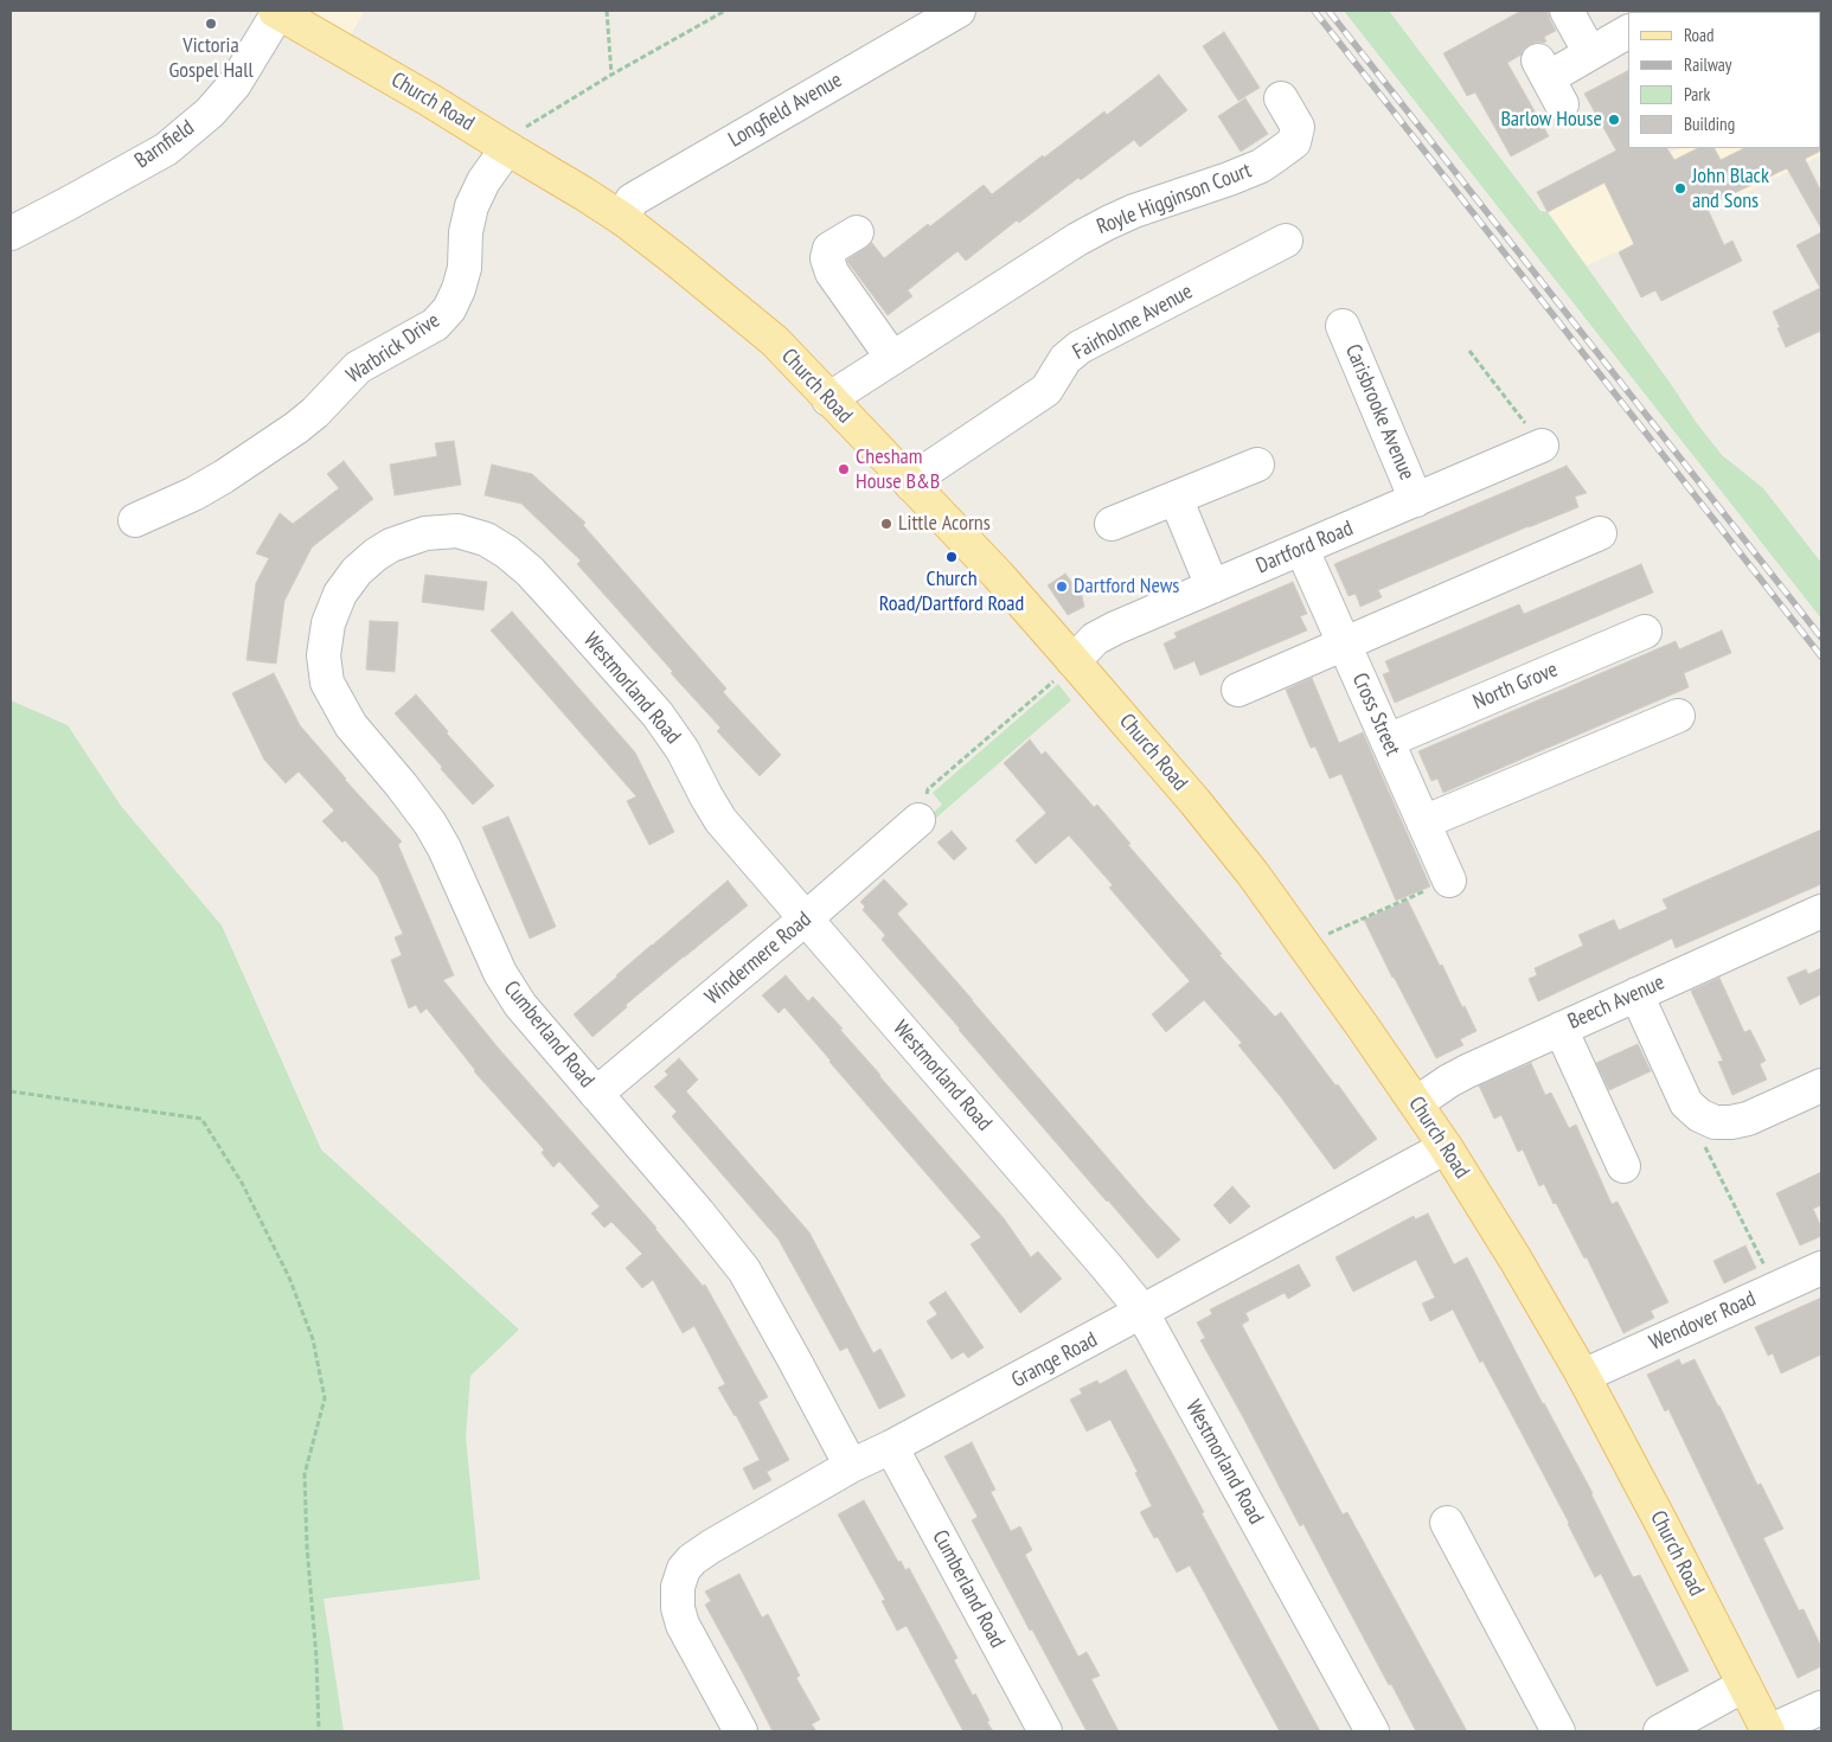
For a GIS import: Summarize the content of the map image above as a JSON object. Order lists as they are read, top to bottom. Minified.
{"streets":{"main road":["Church Road"],"street":["Longfield Avenue","Barnfield","Royle Higginson Court","Fairholme Avenue","Warbrick Drive","Carisbrooke Avenue","Dartford Road","North Grove","Westmorland Road","Cross Street","Windermere Road","Beech Avenue","Cumberland Road","Wendover Road","Grange Road"]},"crossings":[["Church Road","Longfield Avenue"],["Church Road","Barnfield"],["Church Road","Royle Higginson Court"],["Church Road","Fairholme Avenue"],["Church Road","Warbrick Drive"],["Church Road","Dartford Road"],["Church Road","Beech Avenue"],["Church Road","Wendover Road"],["Church Road","Grange Road"],["Carisbrooke Avenue","Dartford Road"],["Dartford Road","Cross Street"],["North Grove","Cross Street"],["Westmorland Road","Windermere Road"],["Westmorland Road","Cumberland Road"],["Westmorland Road","Grange Road"],["Windermere Road","Cumberland Road"],["Cumberland Road","Grange Road"]],"places":["Victoria Gospel Hall","Barlow House","John Black and Sons","Chesham House B&B","Little Acorns","Church Road/Dartford Road","Dartford News"],"legend":["Road","Railway","Park","Building"]}
